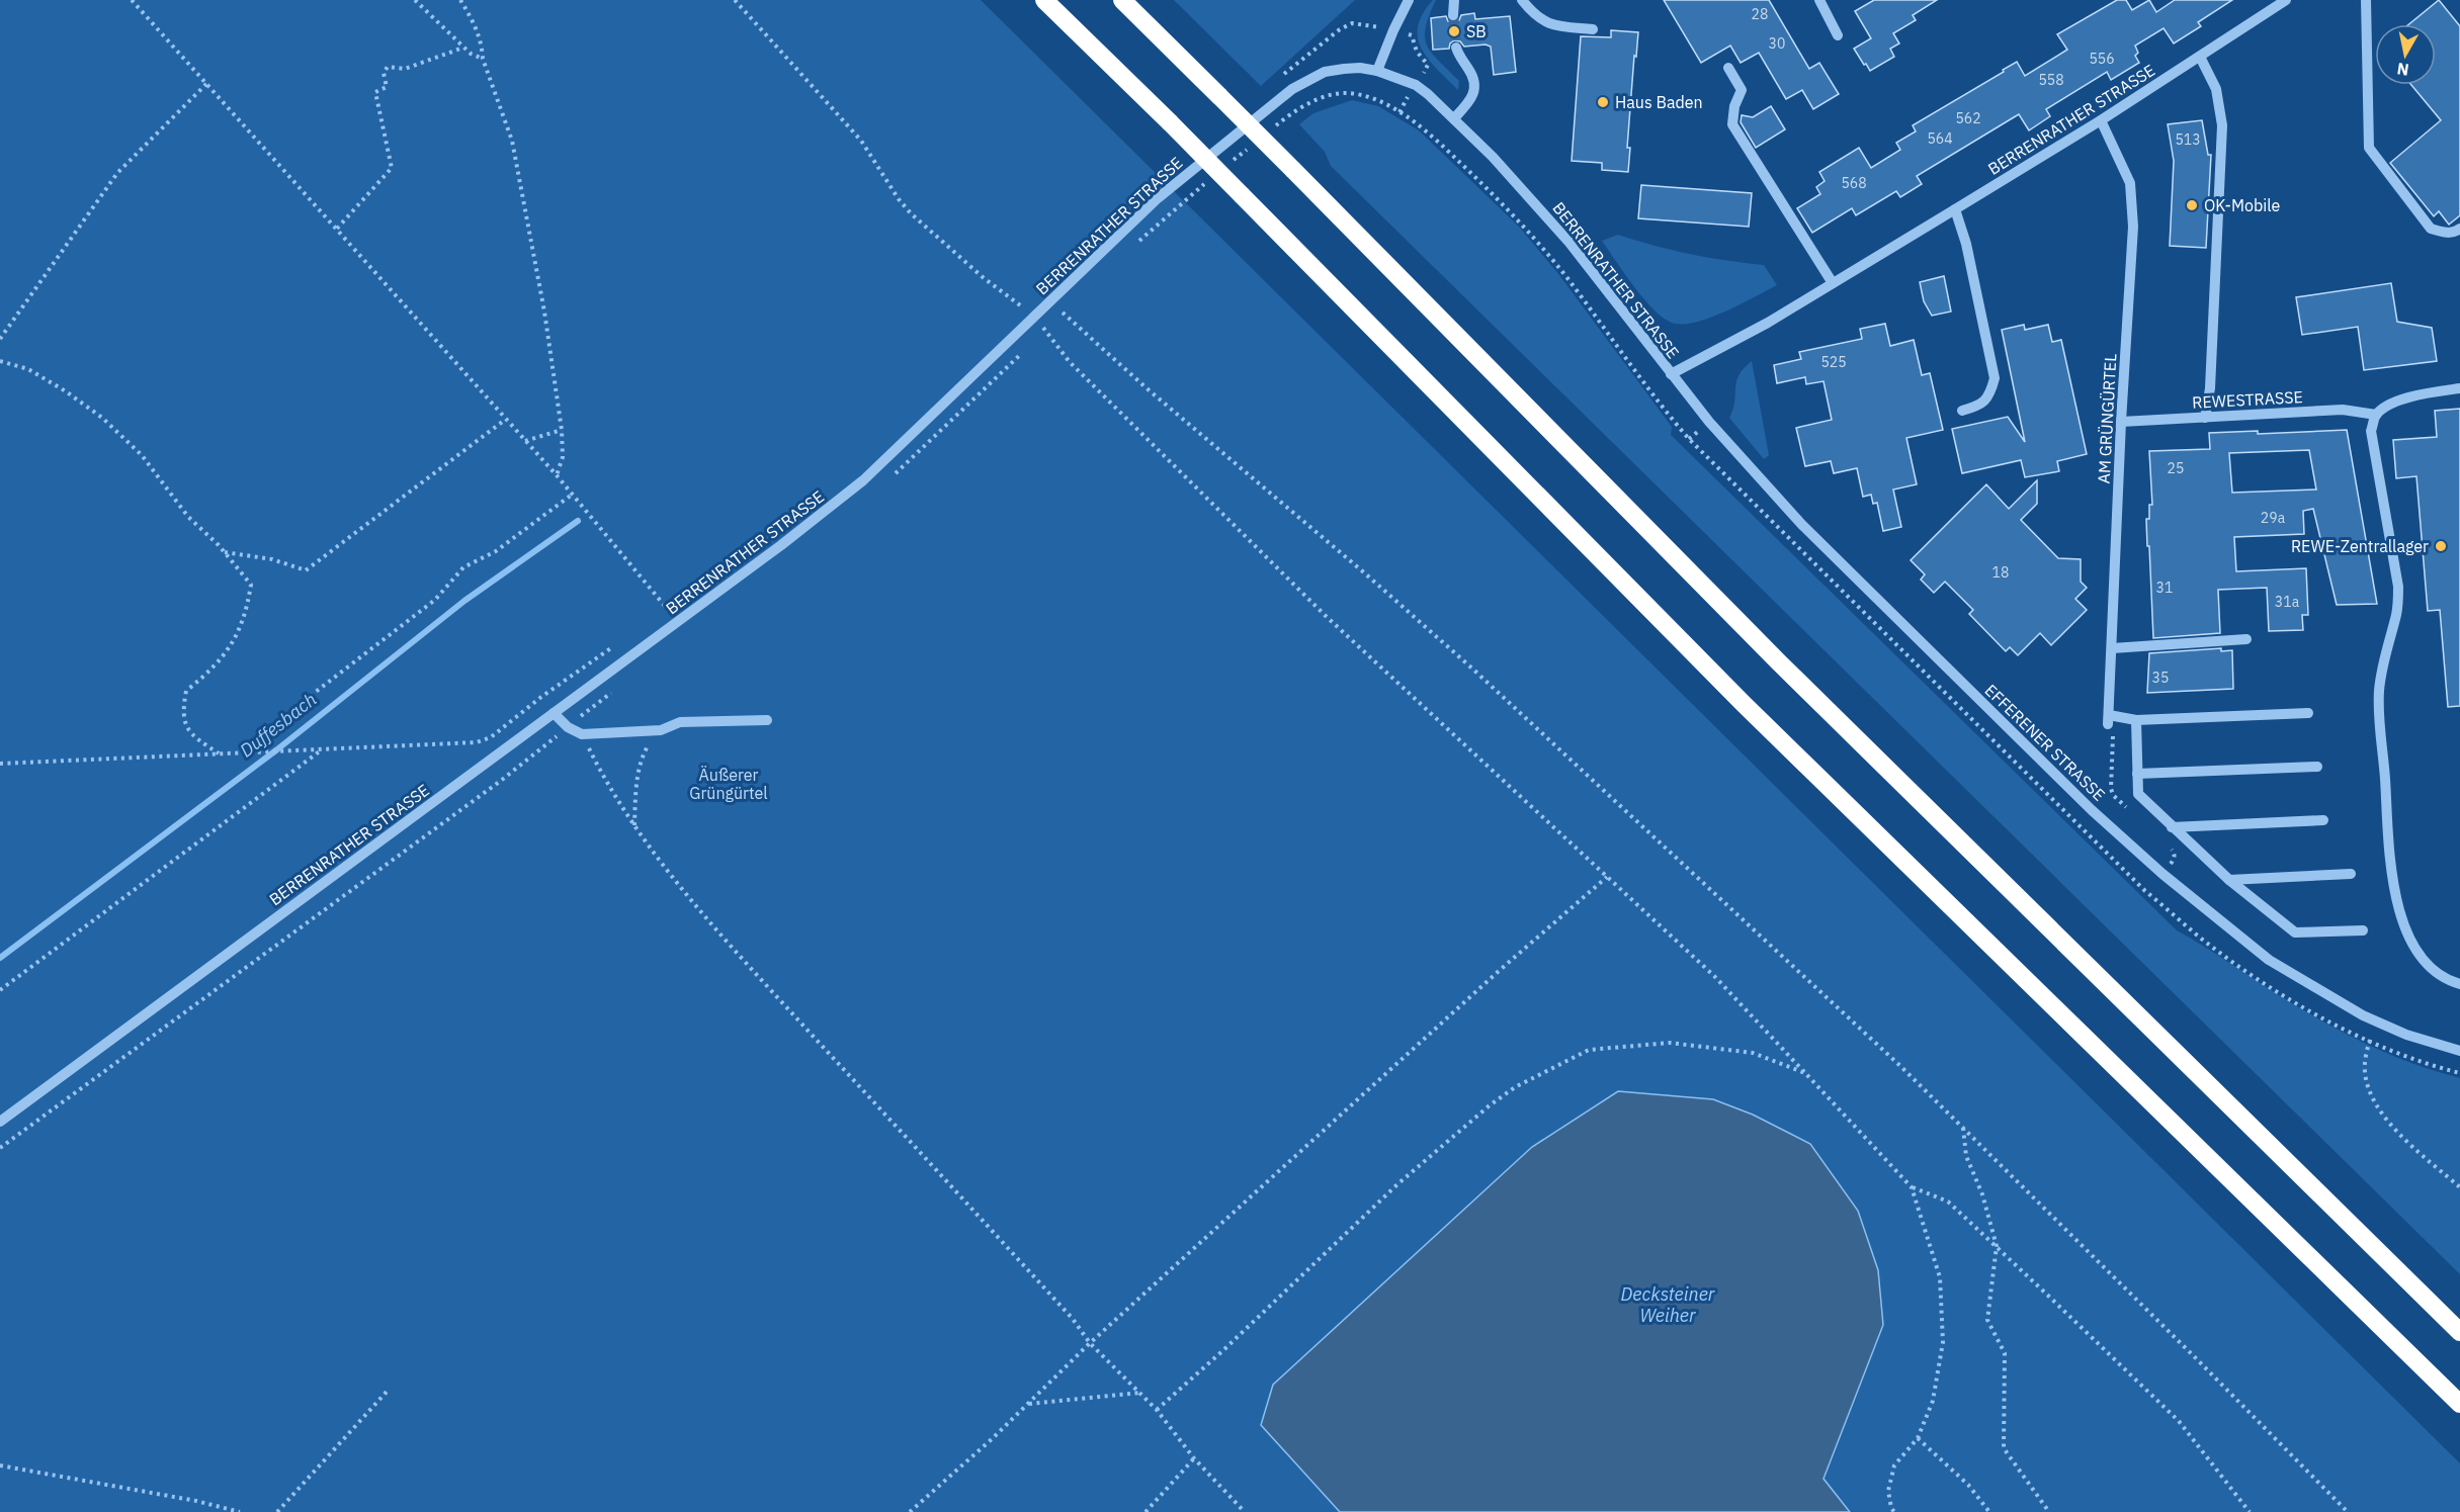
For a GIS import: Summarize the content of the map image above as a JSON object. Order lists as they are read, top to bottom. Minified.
{"streets":{"street":["BERRENRATHER STRASSE","REWESTRASSE","AM GRÜNGÜRTEL","EFFERENER STRASSE"]},"crossings":[["BERRENRATHER STRASSE","AM GRÜNGÜRTEL"],["BERRENRATHER STRASSE","EFFERENER STRASSE"],["REWESTRASSE","AM GRÜNGÜRTEL"]],"water":["Duffesbach","Decksteiner Weiher"],"parks":["Äußerer Grüngürtel"],"places":["SB","Haus Baden","OK-Mobile","REWE-Zentrallager"],"house_numbers":["28","30","556","558","562","564","513","568","525","25","29a","18","31","31a","35"],"north":"bottom"}
